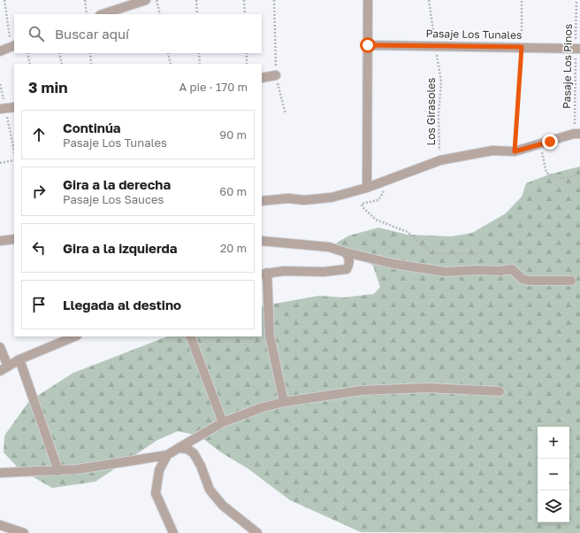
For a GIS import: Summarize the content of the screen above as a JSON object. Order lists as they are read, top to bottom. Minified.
{"streets":{"street":["Pasaje Los Tunales"],"path":["Pasaje Los Pinos","Los Girasoles"]},"crossings":[["Pasaje Los Tunales","Pasaje Los Pinos"],["Pasaje Los Tunales","Los Girasoles"]],"page":{"search":"Buscar aquí","heading":["3 min","A pie · 170 m"],"list":[["Continúa","Pasaje Los Tunales","90 m"],["Gira a la derecha","Pasaje Los Sauces","60 m"],["Gira a la izquierda","20 m"],"Llegada al destino"],"map_buttons":["+","−"]}}
